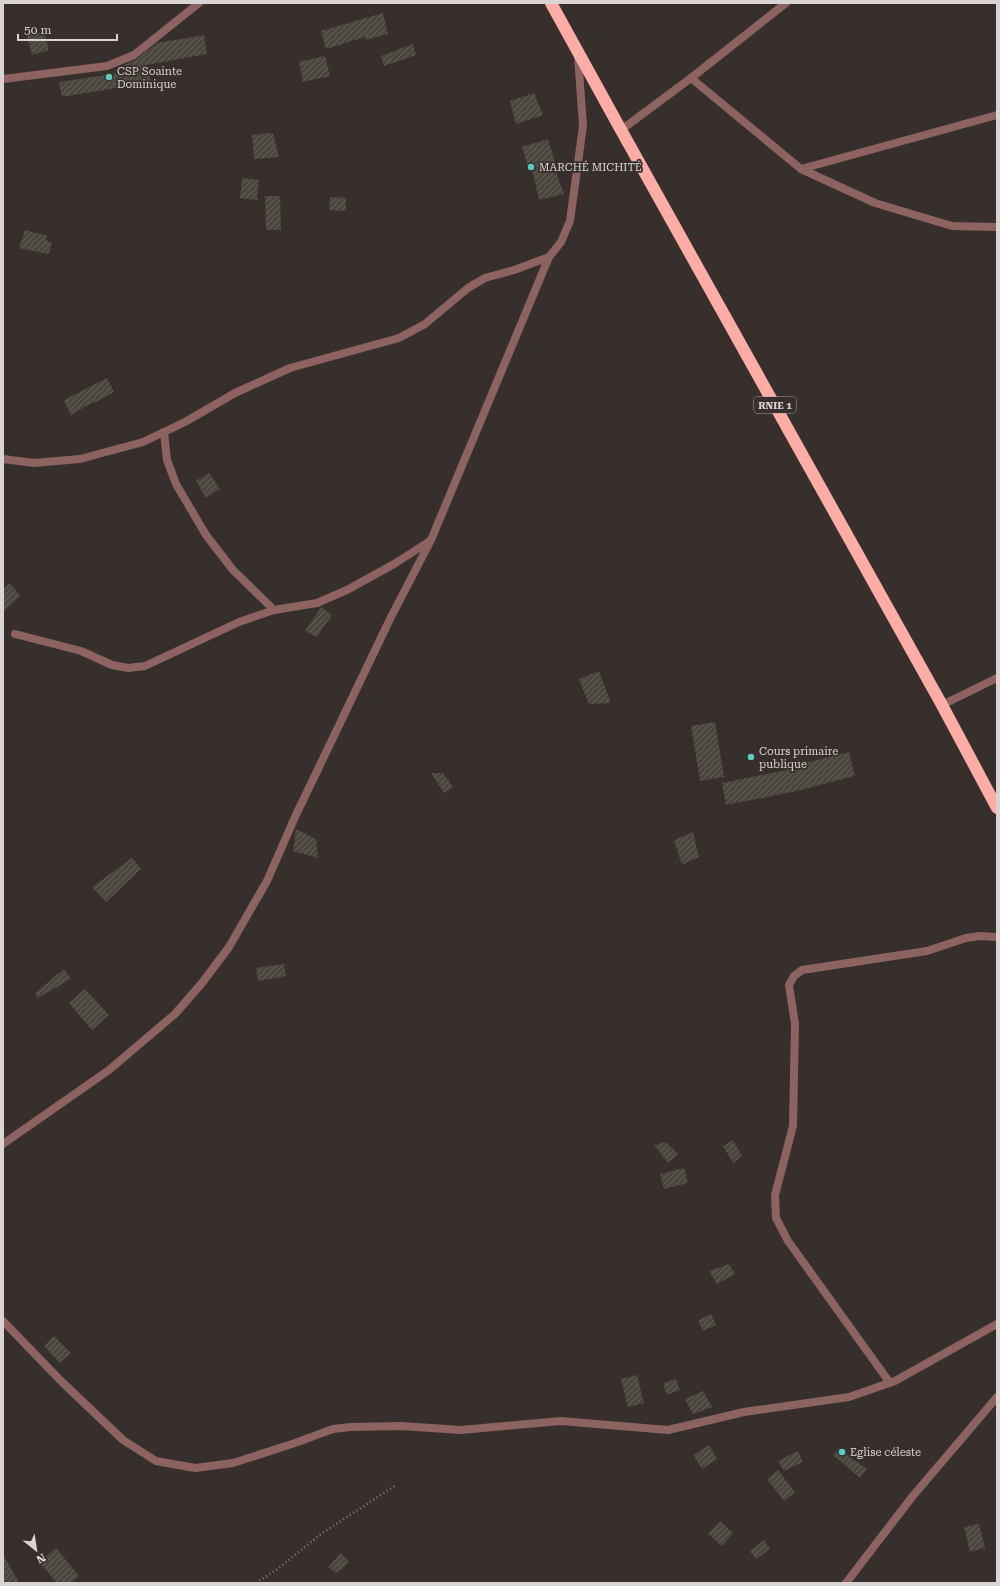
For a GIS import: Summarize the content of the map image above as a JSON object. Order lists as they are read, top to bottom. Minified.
{"streets":{"highway":["RNIE 1"]},"places":["CSP Soainte Dominique","MARCHÉ MICHITÉ","Cours primaire publique","Eglise céleste"],"scale_bar":"50 m","north":"bottom right"}
